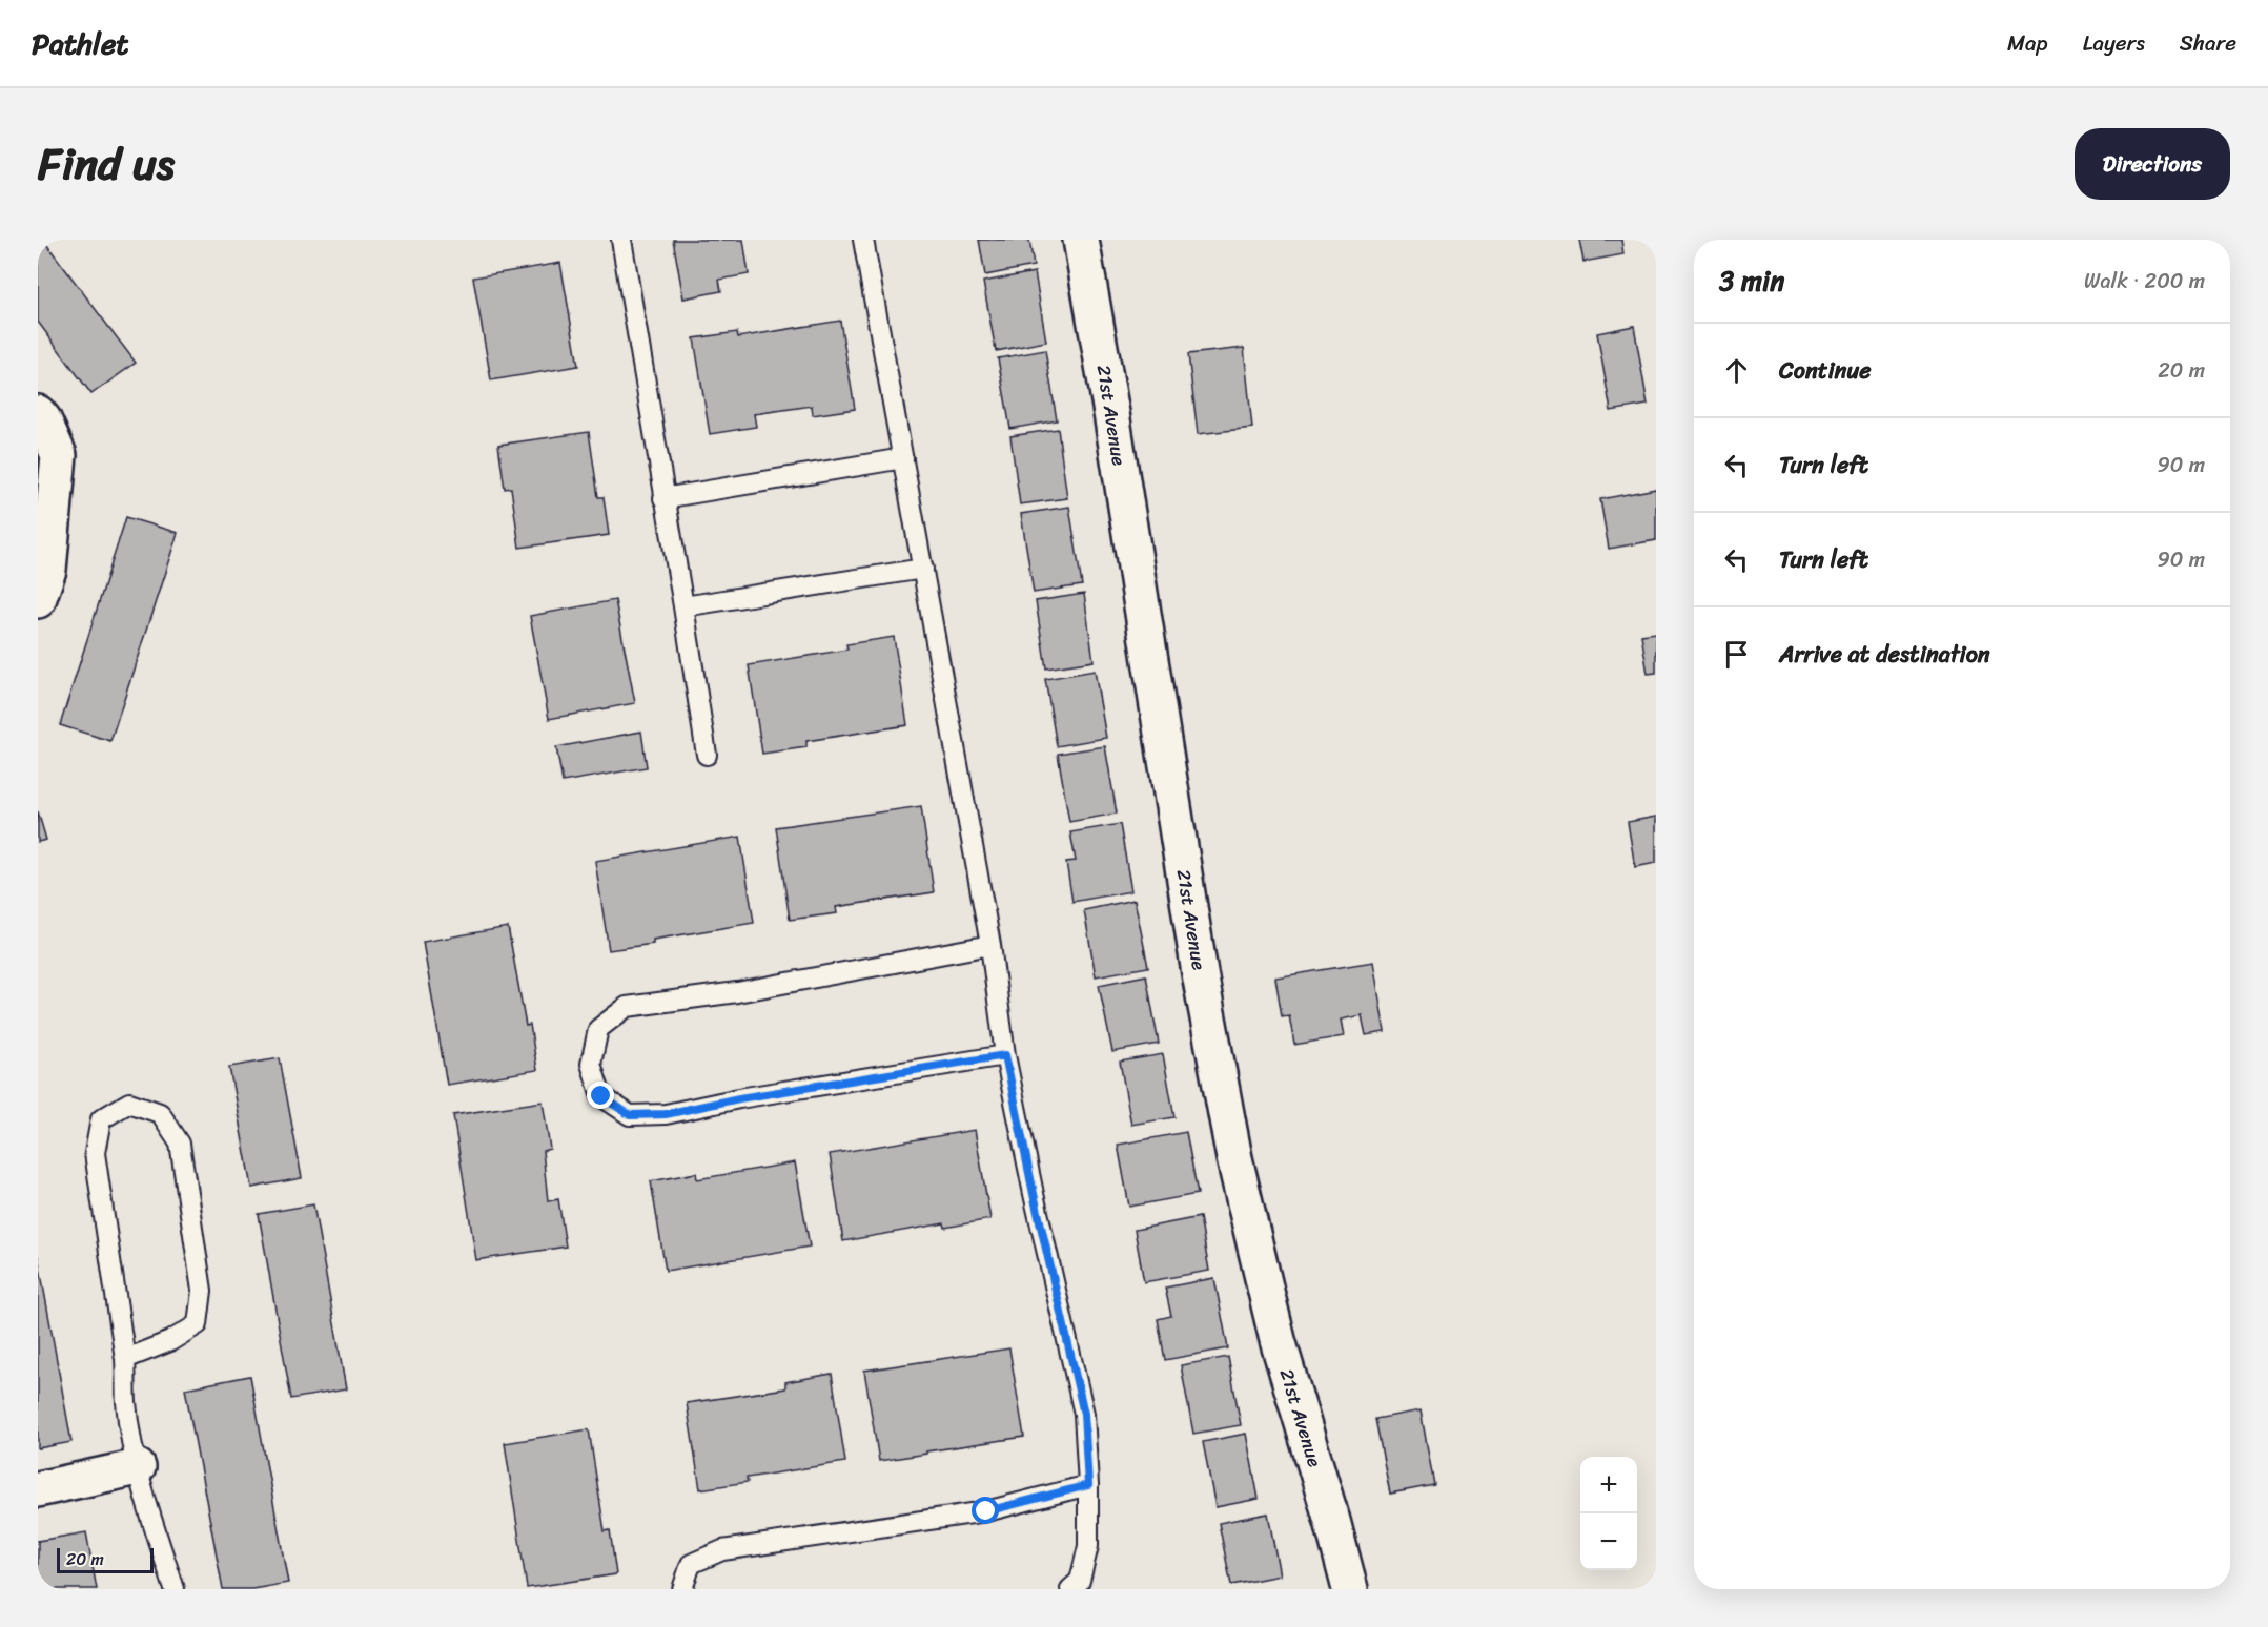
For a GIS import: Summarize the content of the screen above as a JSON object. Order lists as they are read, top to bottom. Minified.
{"streets":{"street":["21st Avenue"]},"scale_bar":"20 m","page":{"header":"Pathlet","nav":["Map","Layers","Share"],"title":"Find us","buttons":"Directions","heading":["3 min","Walk · 200 m"],"list":[["Continue","20 m"],["Turn left","90 m"],["Turn left","90 m"],"Arrive at destination"],"map_buttons":["+","−"],"scale":"20 m"}}
